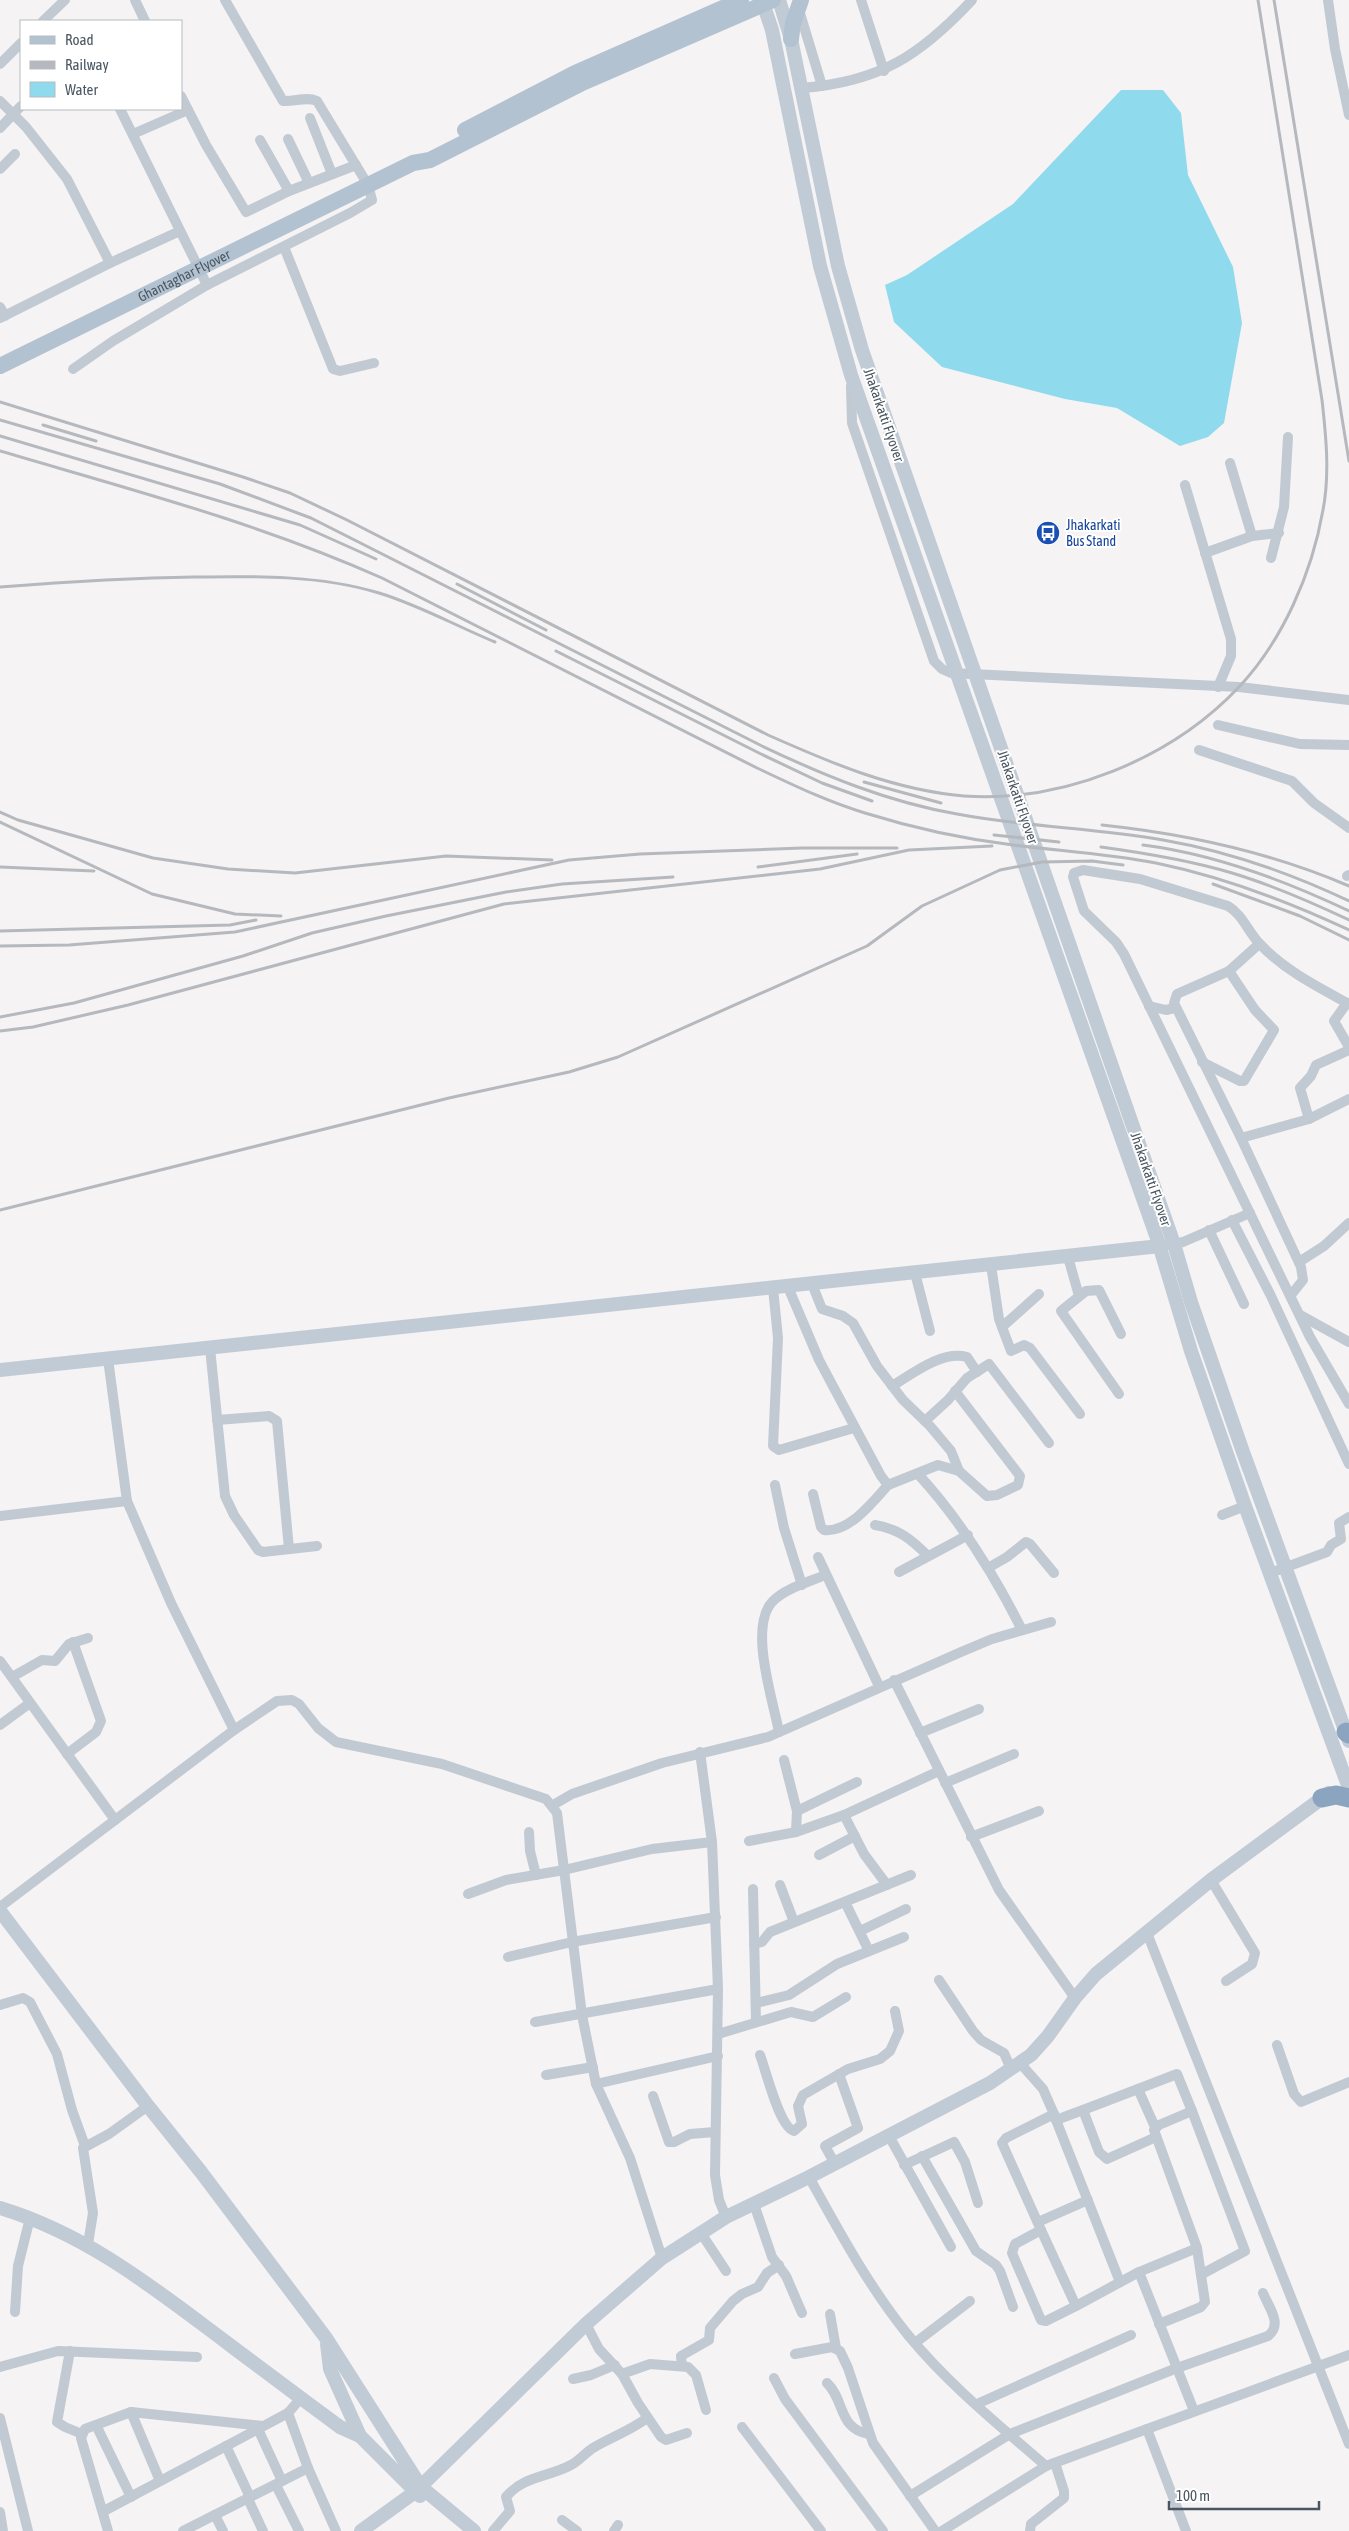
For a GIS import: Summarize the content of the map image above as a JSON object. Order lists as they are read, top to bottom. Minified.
{"streets":{"main road":["Ghantaghar Flyover","Jhakarkatti Flyover"]},"places":{"bus stop":["Jhakarkati Bus Stand"]},"legend":["Road","Railway","Water"],"scale_bar":"100 m"}
